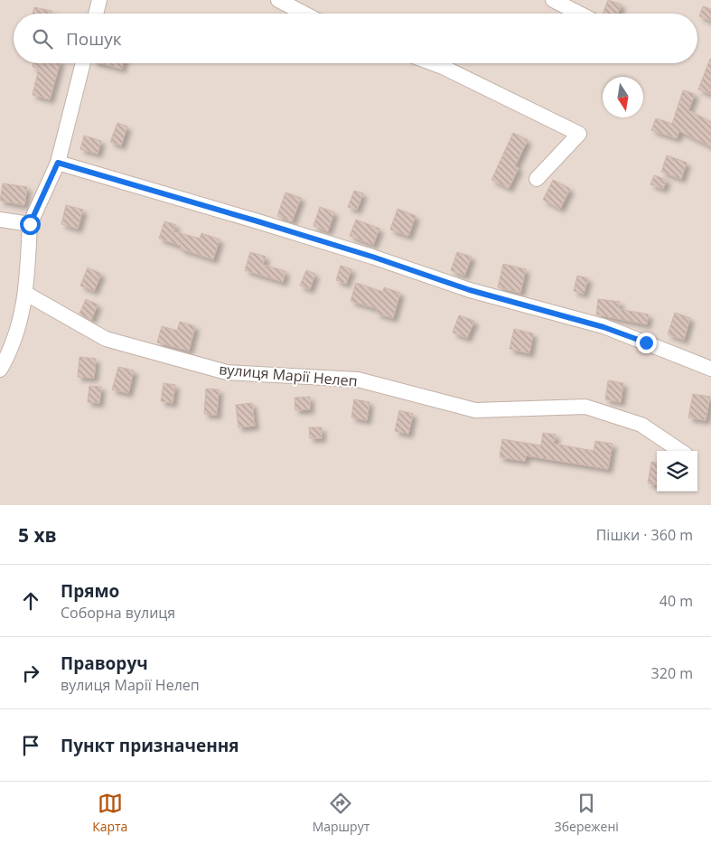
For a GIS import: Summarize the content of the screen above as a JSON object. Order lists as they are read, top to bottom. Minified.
{"streets":{"street":["вулиця Марії Нелеп"]},"north":"bottom","page":{"search":"Пошук","heading":["5 хв","Пішки · 360 m"],"list":[["Прямо","Соборна вулиця","40 m"],["Праворуч","вулиця Марії Нелеп","320 m"],"Пункт призначення"],"nav":["Карта","Маршрут","Збережені"]}}
